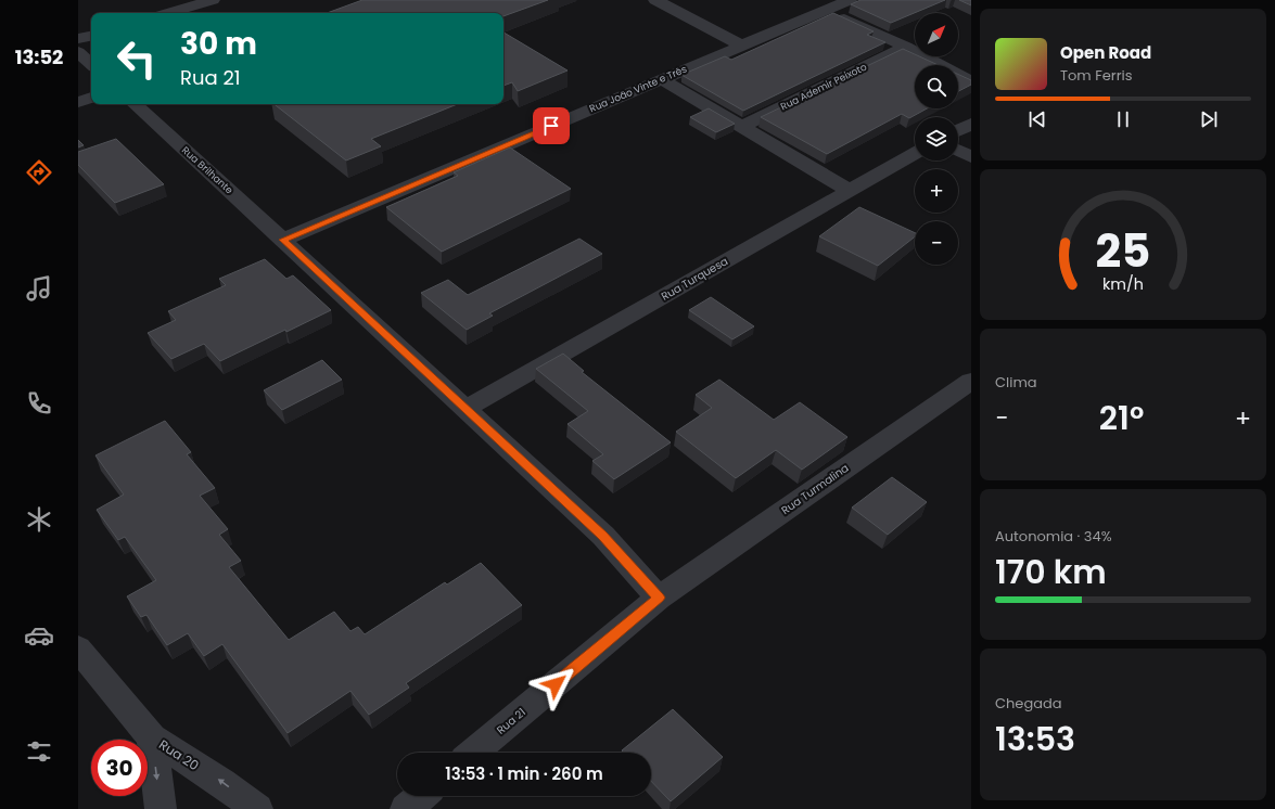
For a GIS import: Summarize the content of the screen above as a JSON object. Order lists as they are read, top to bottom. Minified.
{"streets":{"street":["Rua Ademir Peixoto","Rua João Vinte e Três","Rua Brilhante","Rua Turquesa","Rua Turmalina","Rua 21","Rua 20"]},"crossings":[["Rua João Vinte e Três","Rua Brilhante"],["Rua Turmalina","Rua 21"]],"one_way":["Rua 20"],"north":"top right","page":{"tabs":"13:52","map_buttons":["+","−"],"turn":["30 m","Rua 21"],"song":["Open Road","Tom Ferris"],"tile":["Clima",["Autonomia · 34%","170 km"],["Chegada","13:53"]],"heat":["−","21°","+"],"limit":"30","trip":"13:53 · 1 min · 260 m","gauge":["25","km/h"]}}
